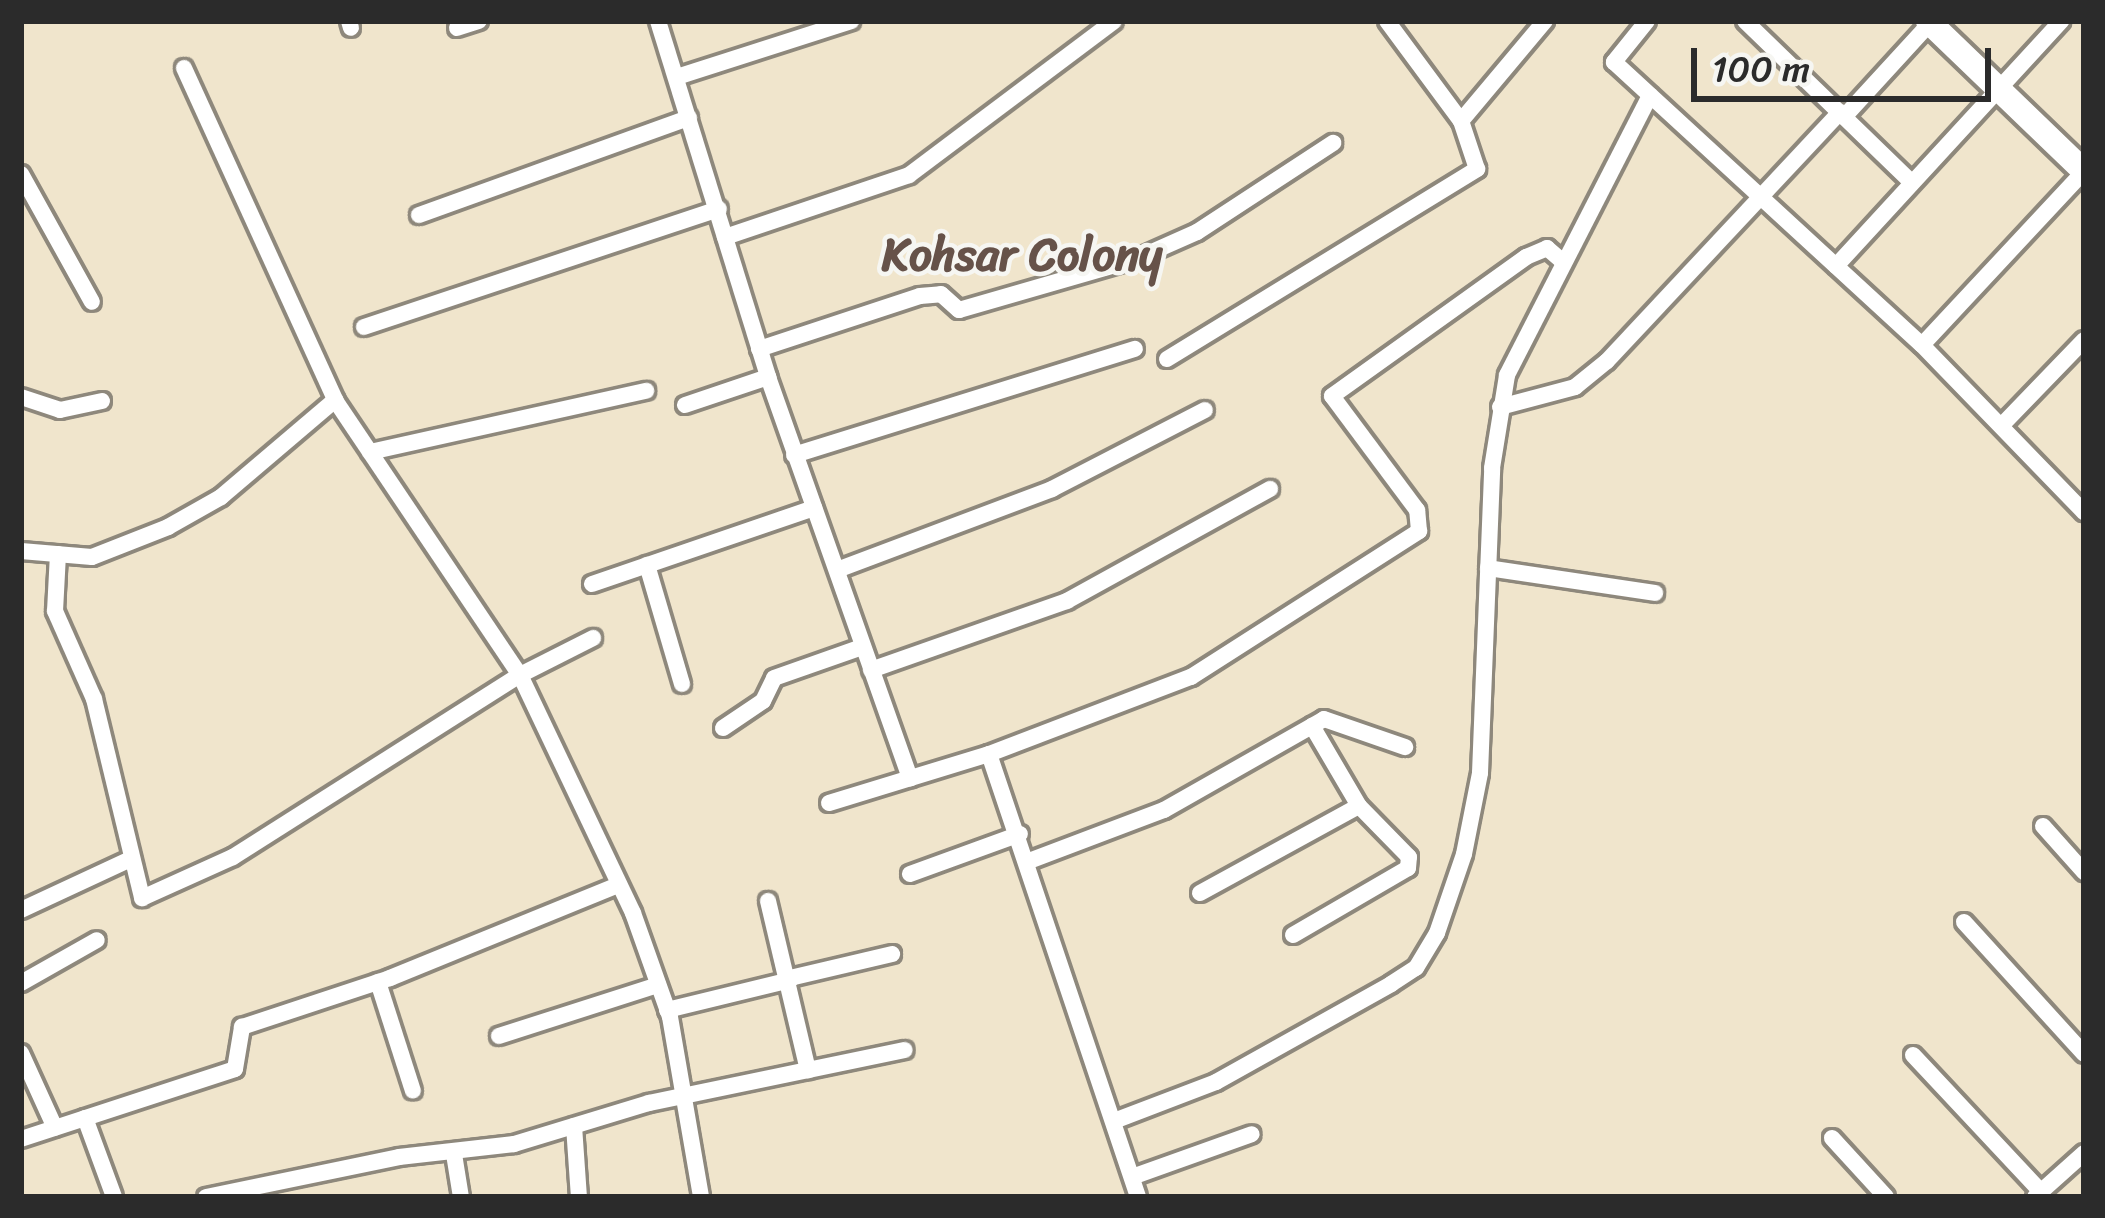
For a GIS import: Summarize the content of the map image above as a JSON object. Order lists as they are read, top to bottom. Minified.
{"districts":["Kohsar Colony"],"scale_bar":"100 m"}
